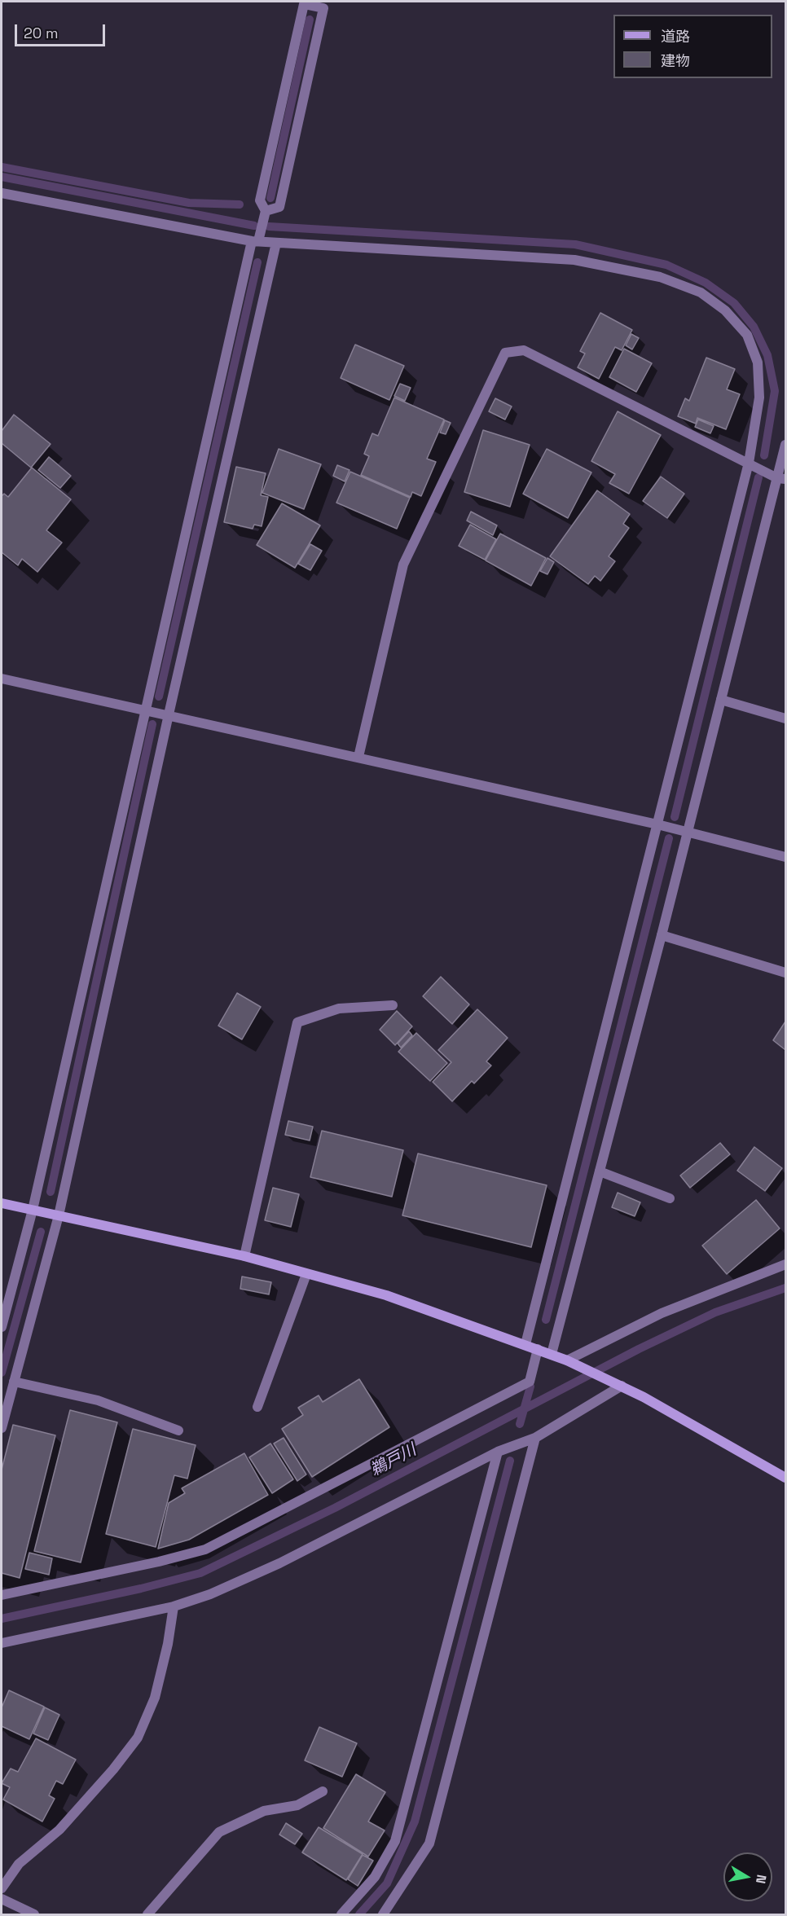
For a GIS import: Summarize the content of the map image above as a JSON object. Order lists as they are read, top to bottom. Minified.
{"water":["鵜戸川"],"legend":["道路","建物"],"scale_bar":"20 m","north":"right"}
